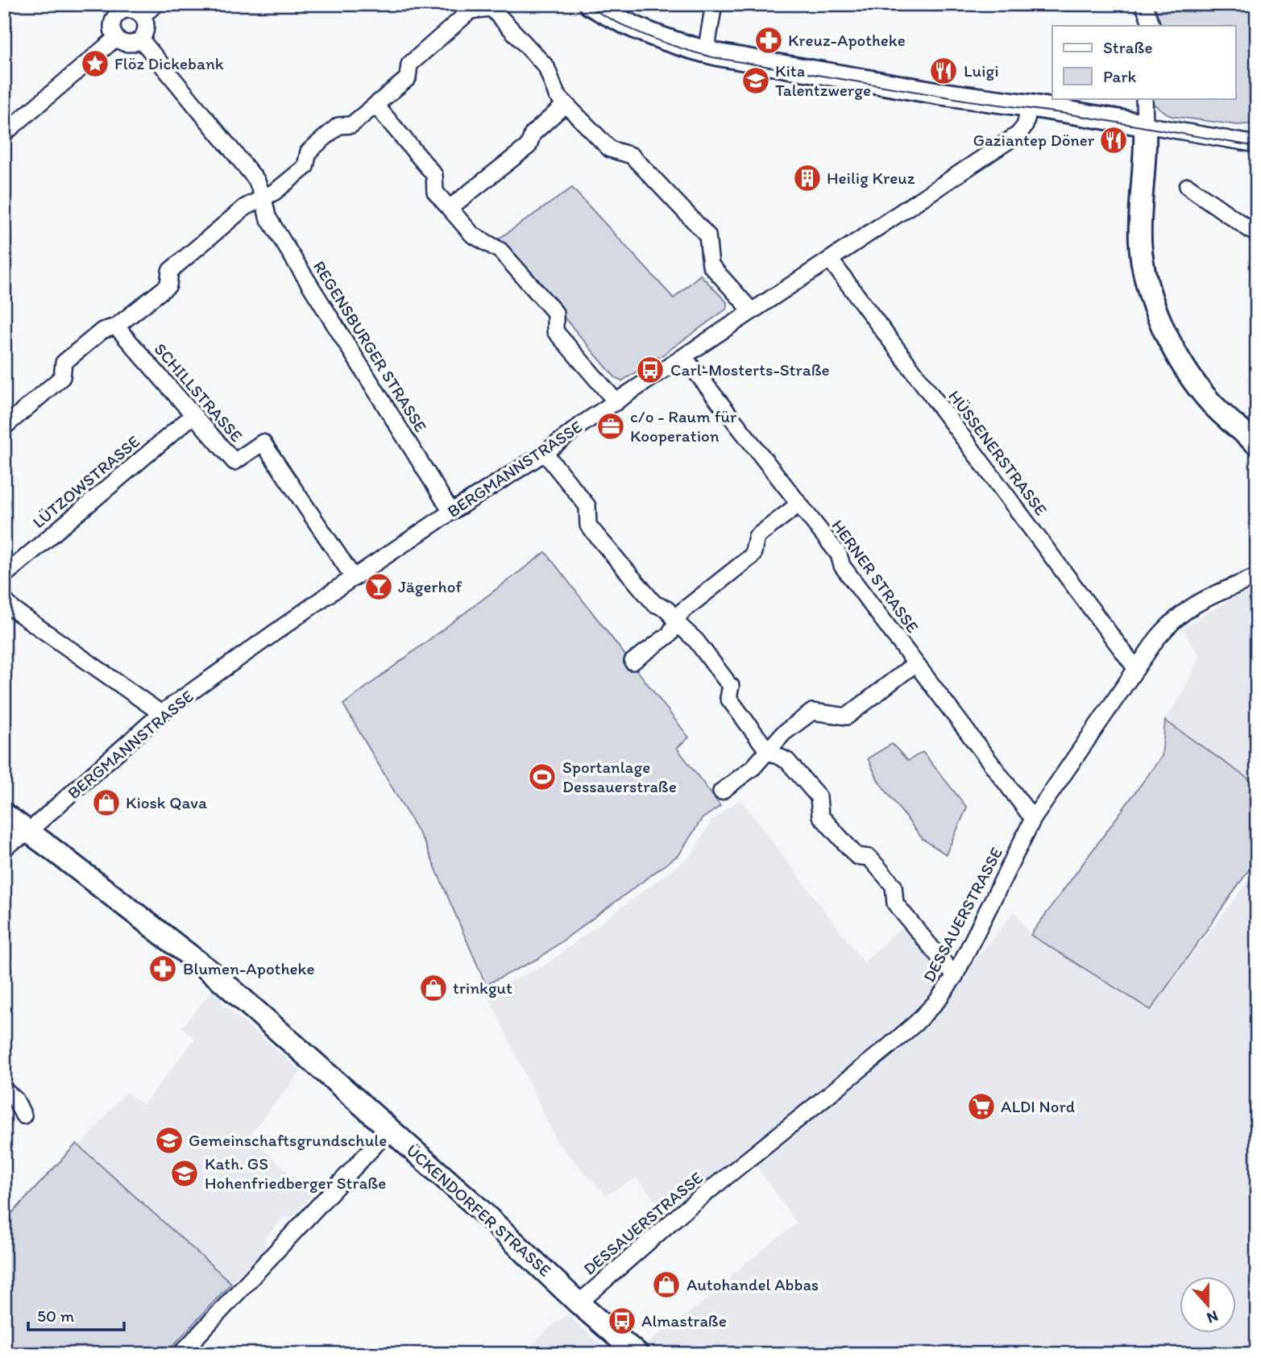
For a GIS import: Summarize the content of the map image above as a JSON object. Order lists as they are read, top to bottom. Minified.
{"streets":{"main road":["ÜCKENDORFER STRASSE"],"street":["REGENSBURGER STRASSE","SCHILLSTRASSE","HÜSSENERSTRASSE","BERGMANNSTRASSE","LÜTZOWSTRASSE","HERNER STRASSE","DESSAUERSTRASSE"]},"crossings":[["REGENSBURGER STRASSE","BERGMANNSTRASSE"],["SCHILLSTRASSE","BERGMANNSTRASSE"],["SCHILLSTRASSE","LÜTZOWSTRASSE"],["HÜSSENERSTRASSE","BERGMANNSTRASSE"],["HÜSSENERSTRASSE","DESSAUERSTRASSE"],["BERGMANNSTRASSE","HERNER STRASSE"],["BERGMANNSTRASSE","ÜCKENDORFER STRASSE"],["HERNER STRASSE","DESSAUERSTRASSE"],["DESSAUERSTRASSE","ÜCKENDORFER STRASSE"]],"places":{"pharmacy":["Kreuz-Apotheke","Blumen-Apotheke"],"place":["Flöz Dickebank"],"restaurant":["Luigi","Gaziantep Döner"],"school or university":["Kita Talentzwerge","Gemeinschaftsgrundschule","Kath. GS Hohenfriedberger Straße"],"building":["Heilig Kreuz"],"bus stop":["Carl-Mosterts-Straße","Almastraße"],"office":["c/o - Raum für Kooperation"],"bar":["Jägerhof"],"sports":["Sportanlage Dessauerstraße"],"shop":["Kiosk Qava","trinkgut","Autohandel Abbas"],"supermarket":["ALDI Nord"]},"legend":["Straße","Park"],"scale_bar":"50 m","north":"bottom"}
